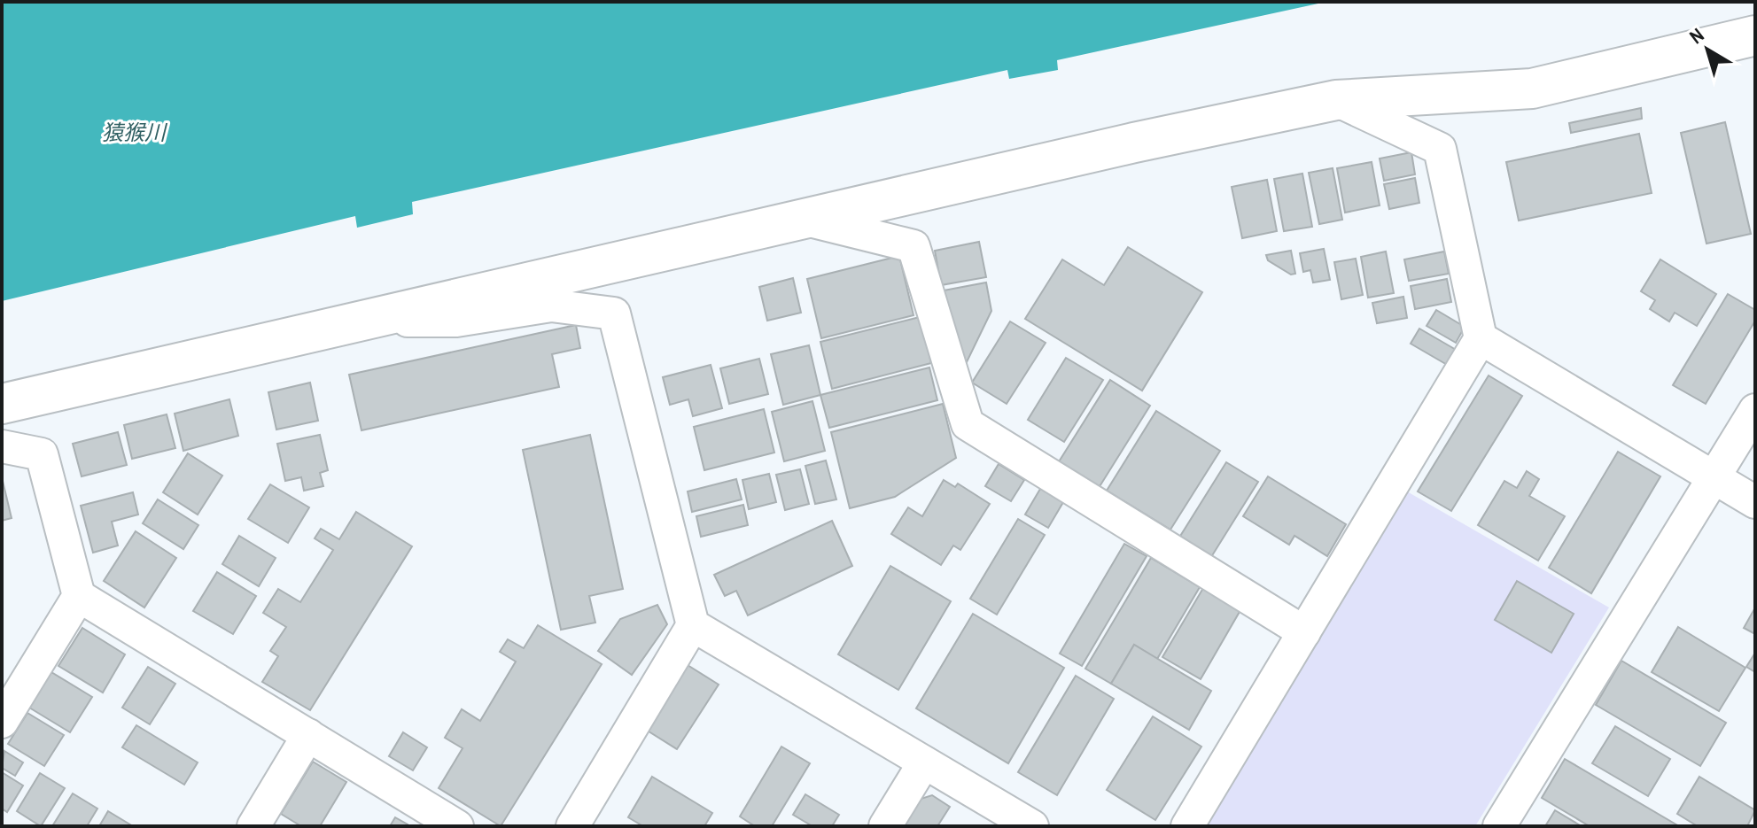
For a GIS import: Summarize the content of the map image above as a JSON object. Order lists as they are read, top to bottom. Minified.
{"water":["猿猴川"],"north":"top left"}
